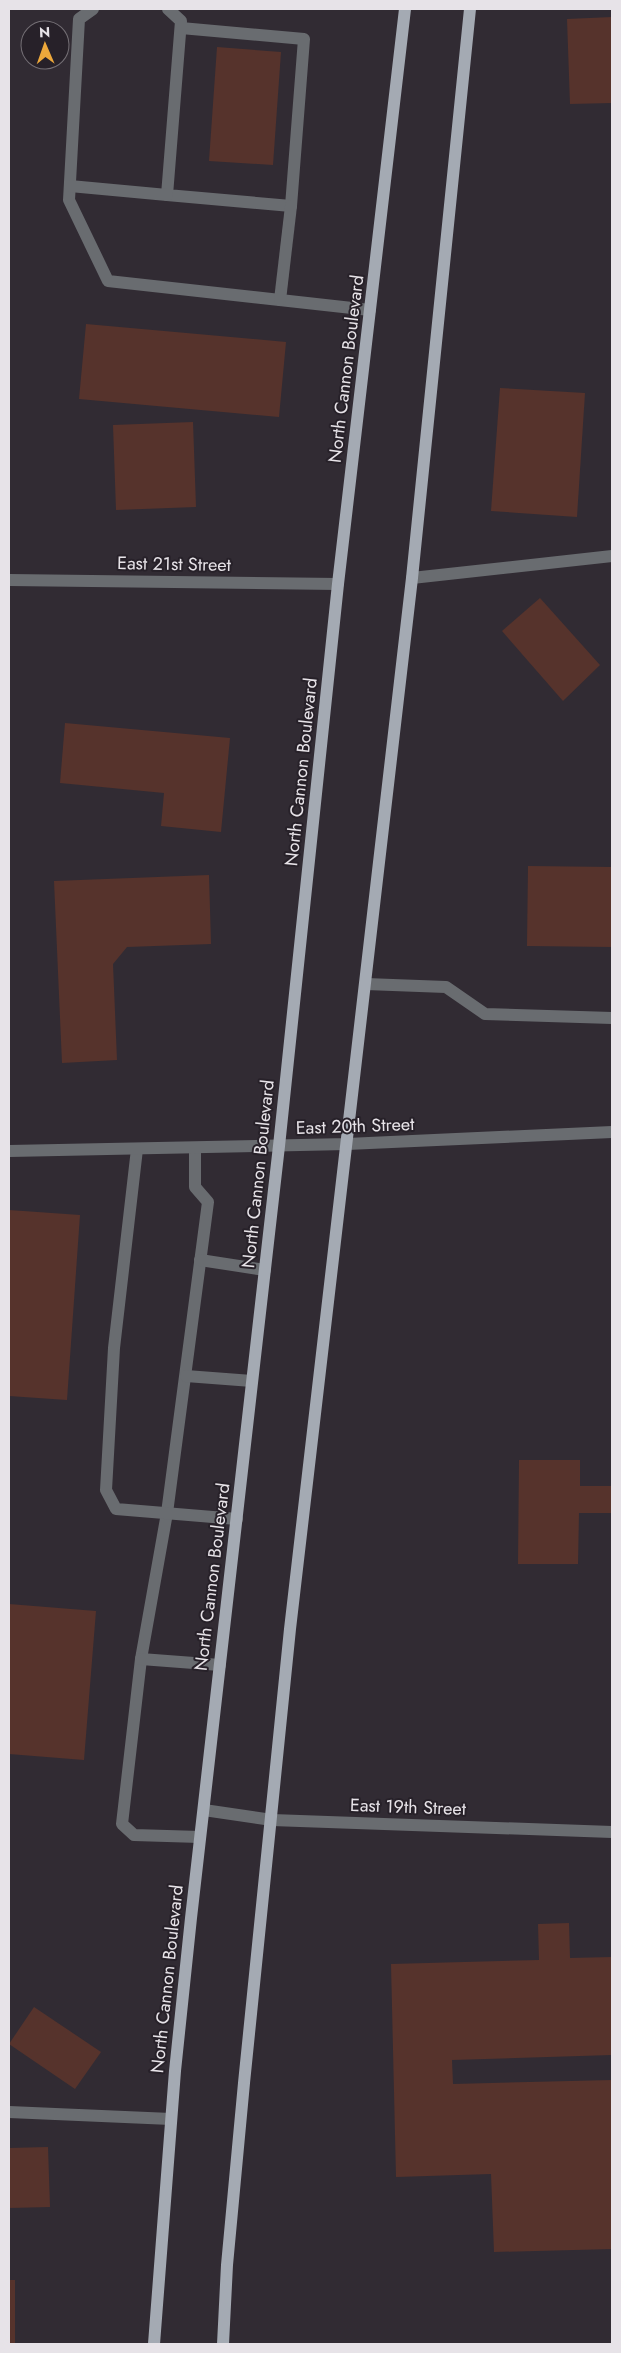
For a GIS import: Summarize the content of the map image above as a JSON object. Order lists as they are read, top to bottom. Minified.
{"streets":{"main road":["North Cannon Boulevard"],"street":["East 21st Street","East 20th Street","East 19th Street"]},"crossings":[["North Cannon Boulevard","East 21st Street"],["North Cannon Boulevard","East 20th Street"],["North Cannon Boulevard","East 19th Street"]],"north":"top"}
